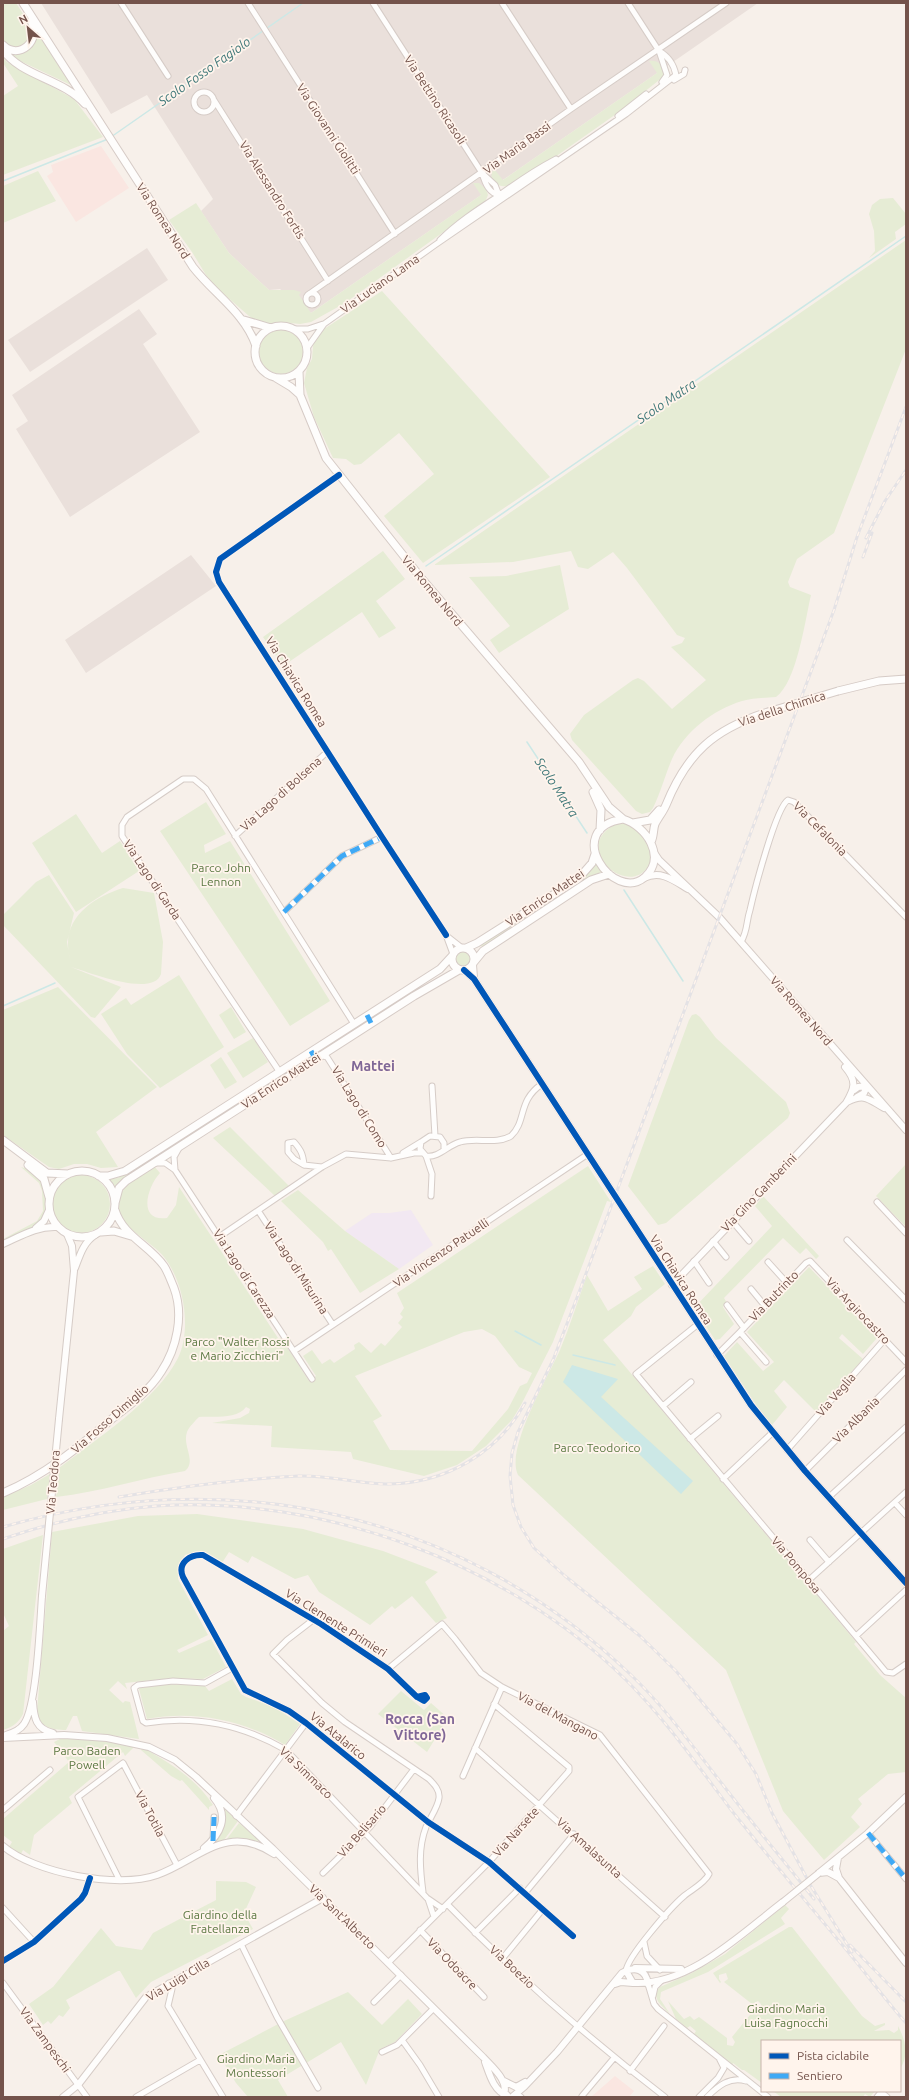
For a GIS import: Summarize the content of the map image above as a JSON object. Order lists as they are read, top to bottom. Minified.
{"streets":{"main road":["Via Romea Nord","Via della Chimica","Via Enrico Mattei","Via Fosso Dimiglio"],"street":["Via Bettino Ricasoli","Via Giovanni Giolitti","Via Maria Bassi","Via Alessandro Fortis","Via Luciano Lama","Via Chiavica Romea","Via Lago di Bolsena","Via Cefalonia","Via Lago di Garda","Via Lago di Como","Via Gino Gamberini","Via Vincenzo Patuelli","Via Lago di Misurina","Via Lago di Carezza","Via Butrinto","Via Argirocastro","Via Veglia","Via Albania","Via Teodora","Via Pomposa","Via Clemente Primieri","Via del Mangano","Via Atalarico","Via Simmaco","Via Totila","Via Belisario","Via Narsete","Via Amalasunta","Via Sant'Alberto","Via Odoacre","Via Boezio","Via Luigi Cilla","Via Zampeschi"]},"crossings":[["Via Bettino Ricasoli","Via Maria Bassi"],["Via Bettino Ricasoli","Via Luciano Lama"],["Via Giovanni Giolitti","Via Maria Bassi"],["Via Maria Bassi","Via Alessandro Fortis"],["Via Maria Bassi","Via Luciano Lama"],["Via Romea Nord","Via Luciano Lama"],["Via Romea Nord","Via Chiavica Romea"],["Via Romea Nord","Via della Chimica"],["Via Romea Nord","Via Cefalonia"],["Via Romea Nord","Via Enrico Mattei"],["Via Romea Nord","Via Gino Gamberini"],["Via Chiavica Romea","Via Lago di Bolsena"],["Via Chiavica Romea","Via Enrico Mattei"],["Via Chiavica Romea","Via Gino Gamberini"],["Via Chiavica Romea","Via Vincenzo Patuelli"],["Via Chiavica Romea","Via Butrinto"],["Via Chiavica Romea","Via Veglia"],["Via Chiavica Romea","Via Albania"],["Via Chiavica Romea","Via Pomposa"],["Via della Chimica","Via Enrico Mattei"],["Via Lago di Bolsena","Via Lago di Garda"],["Via Lago di Garda","Via Enrico Mattei"],["Via Enrico Mattei","Via Lago di Como"],["Via Enrico Mattei","Via Fosso Dimiglio"],["Via Enrico Mattei","Via Teodora"],["Via Vincenzo Patuelli","Via Lago di Misurina"],["Via Vincenzo Patuelli","Via Lago di Carezza"],["Via Butrinto","Via Argirocastro"],["Via Argirocastro","Via Veglia"],["Via Fosso Dimiglio","Via Teodora"],["Via Teodora","Via Sant'Alberto"],["Via Clemente Primieri","Via del Mangano"],["Via Clemente Primieri","Via Atalarico"],["Via del Mangano","Via Amalasunta"],["Via Atalarico","Via Simmaco"],["Via Atalarico","Via Belisario"],["Via Atalarico","Via Narsete"],["Via Simmaco","Via Belisario"],["Via Simmaco","Via Narsete"],["Via Totila","Via Sant'Alberto"],["Via Narsete","Via Amalasunta"],["Via Narsete","Via Sant'Alberto"],["Via Narsete","Via Odoacre"],["Via Narsete","Via Boezio"],["Via Sant'Alberto","Via Luigi Cilla"],["Via Luigi Cilla","Via Zampeschi"]],"districts":["Mattei","Rocca (San Vittore)"],"water":["Scolo Fosso Fagiolo","Scolo Matra"],"parks":["Parco John Lennon","Parco \"Walter Rossi e Mario Zicchieri\"","Parco Teodorico","Parco Baden Powell","Giardino della Fratellanza","Giardino Maria Luisa Fagnocchi","Giardino Maria Montessori"],"legend":["Pista ciclabile","Sentiero"],"north":"top left"}
